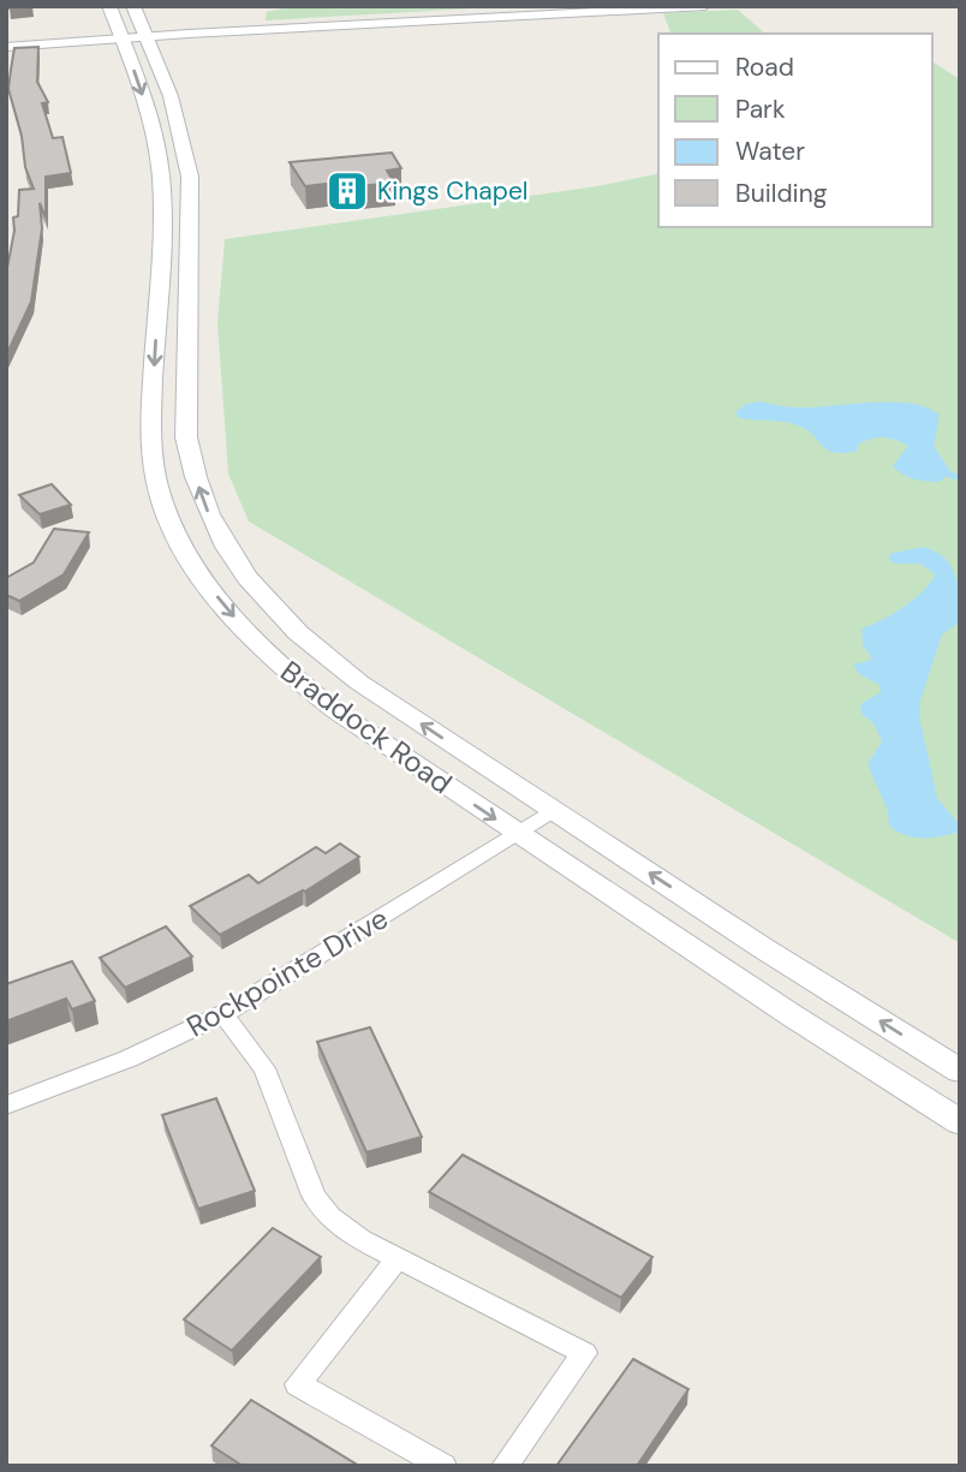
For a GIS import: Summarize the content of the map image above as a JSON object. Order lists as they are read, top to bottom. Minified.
{"streets":{"main road":["Braddock Road"],"street":["Rockpointe Drive"]},"crossings":[["Braddock Road","Rockpointe Drive"]],"places":{"building":["Kings Chapel"]},"legend":["Road","Park","Water","Building"]}
